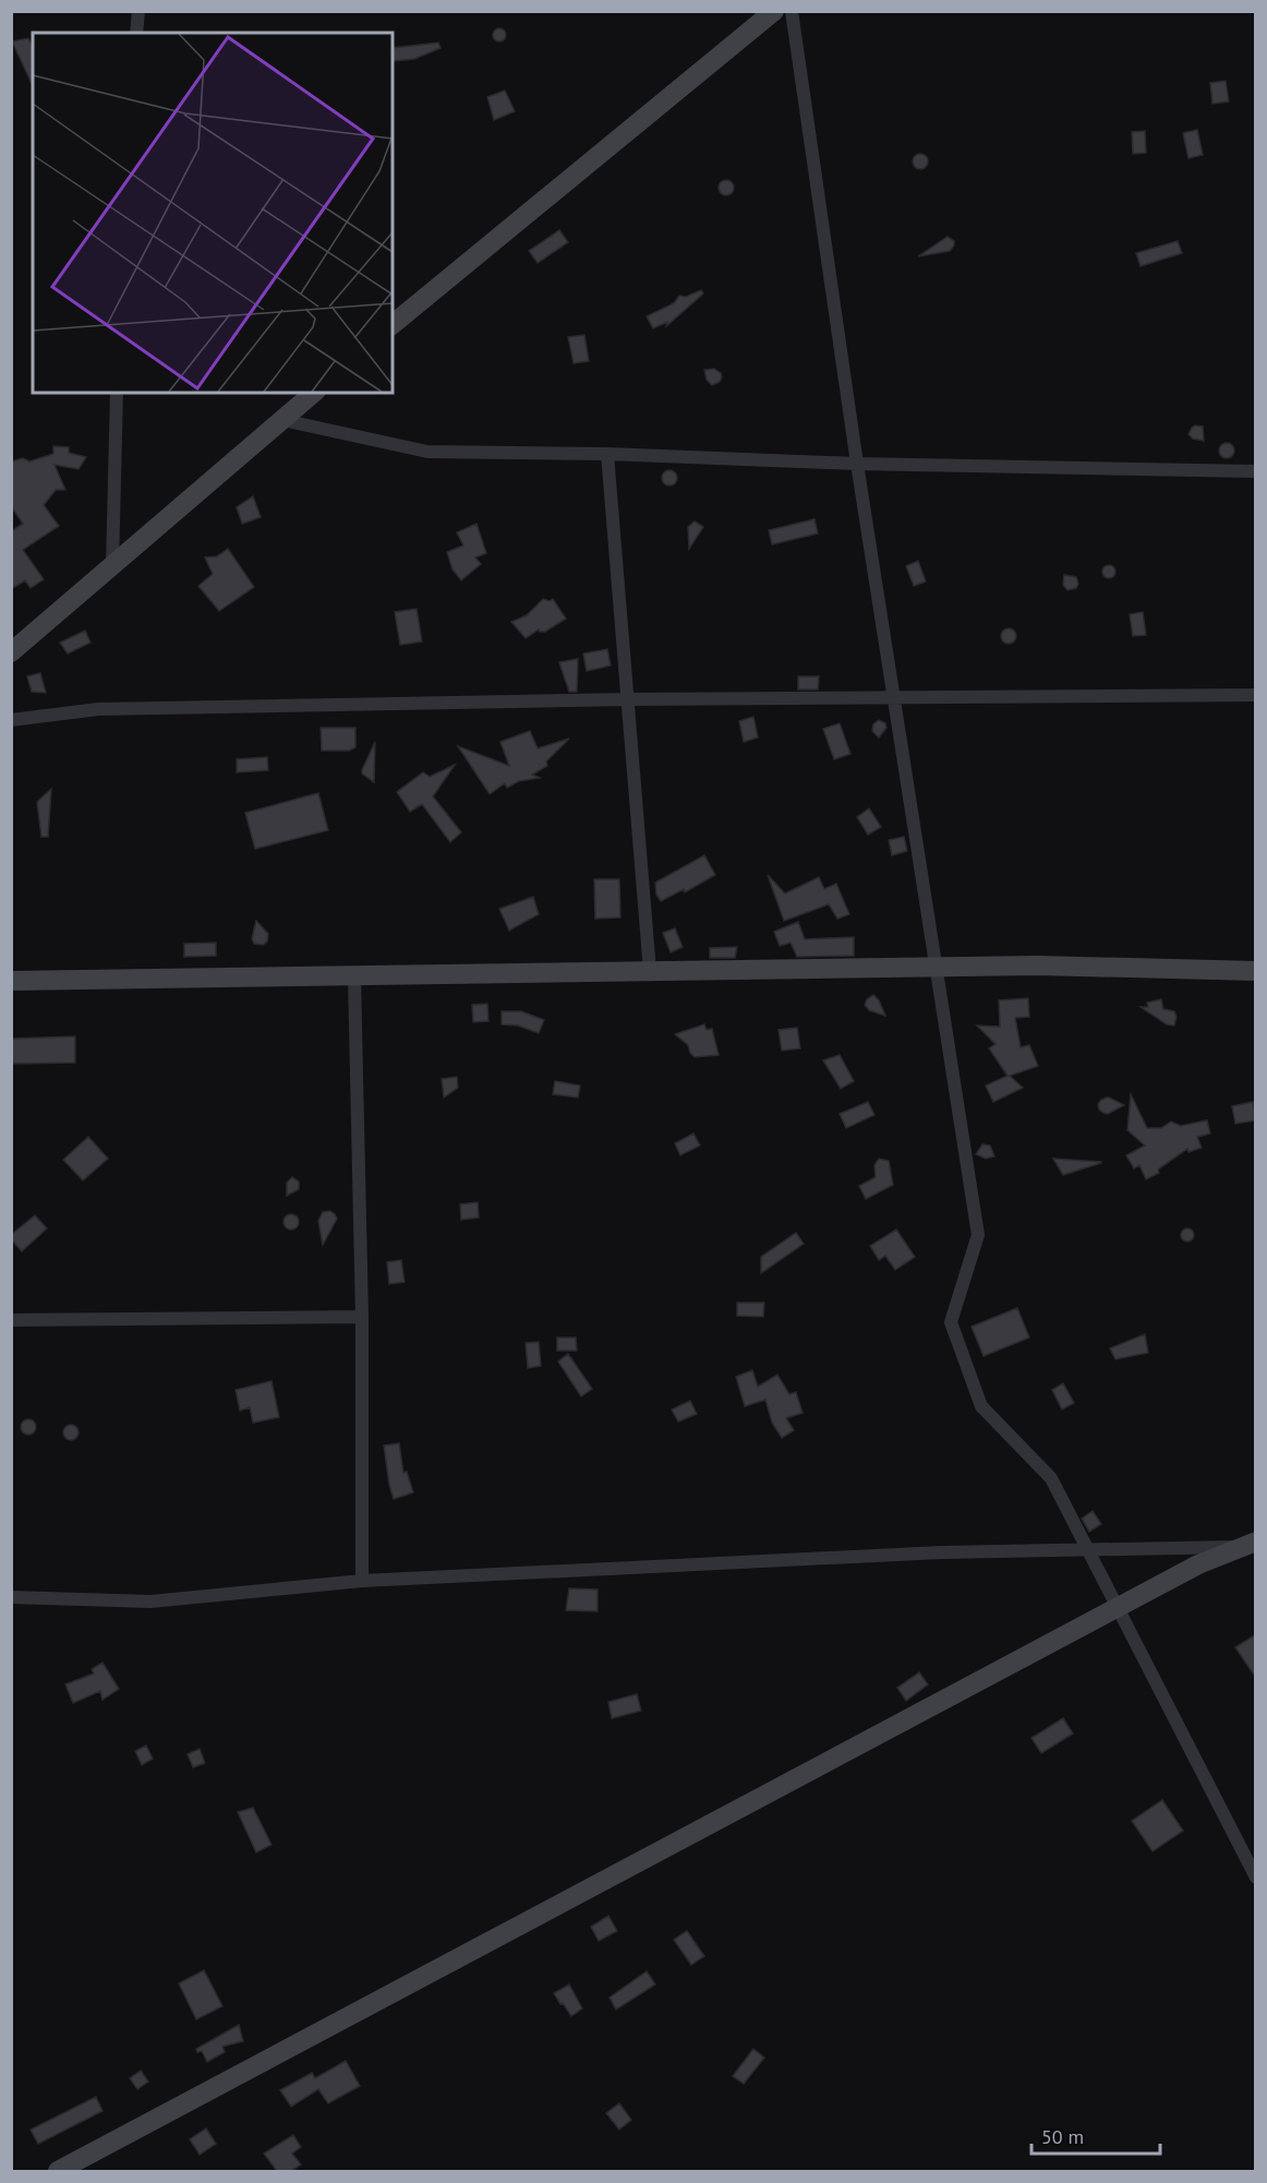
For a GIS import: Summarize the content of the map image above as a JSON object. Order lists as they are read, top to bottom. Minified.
{"scale_bar":"50 m"}
